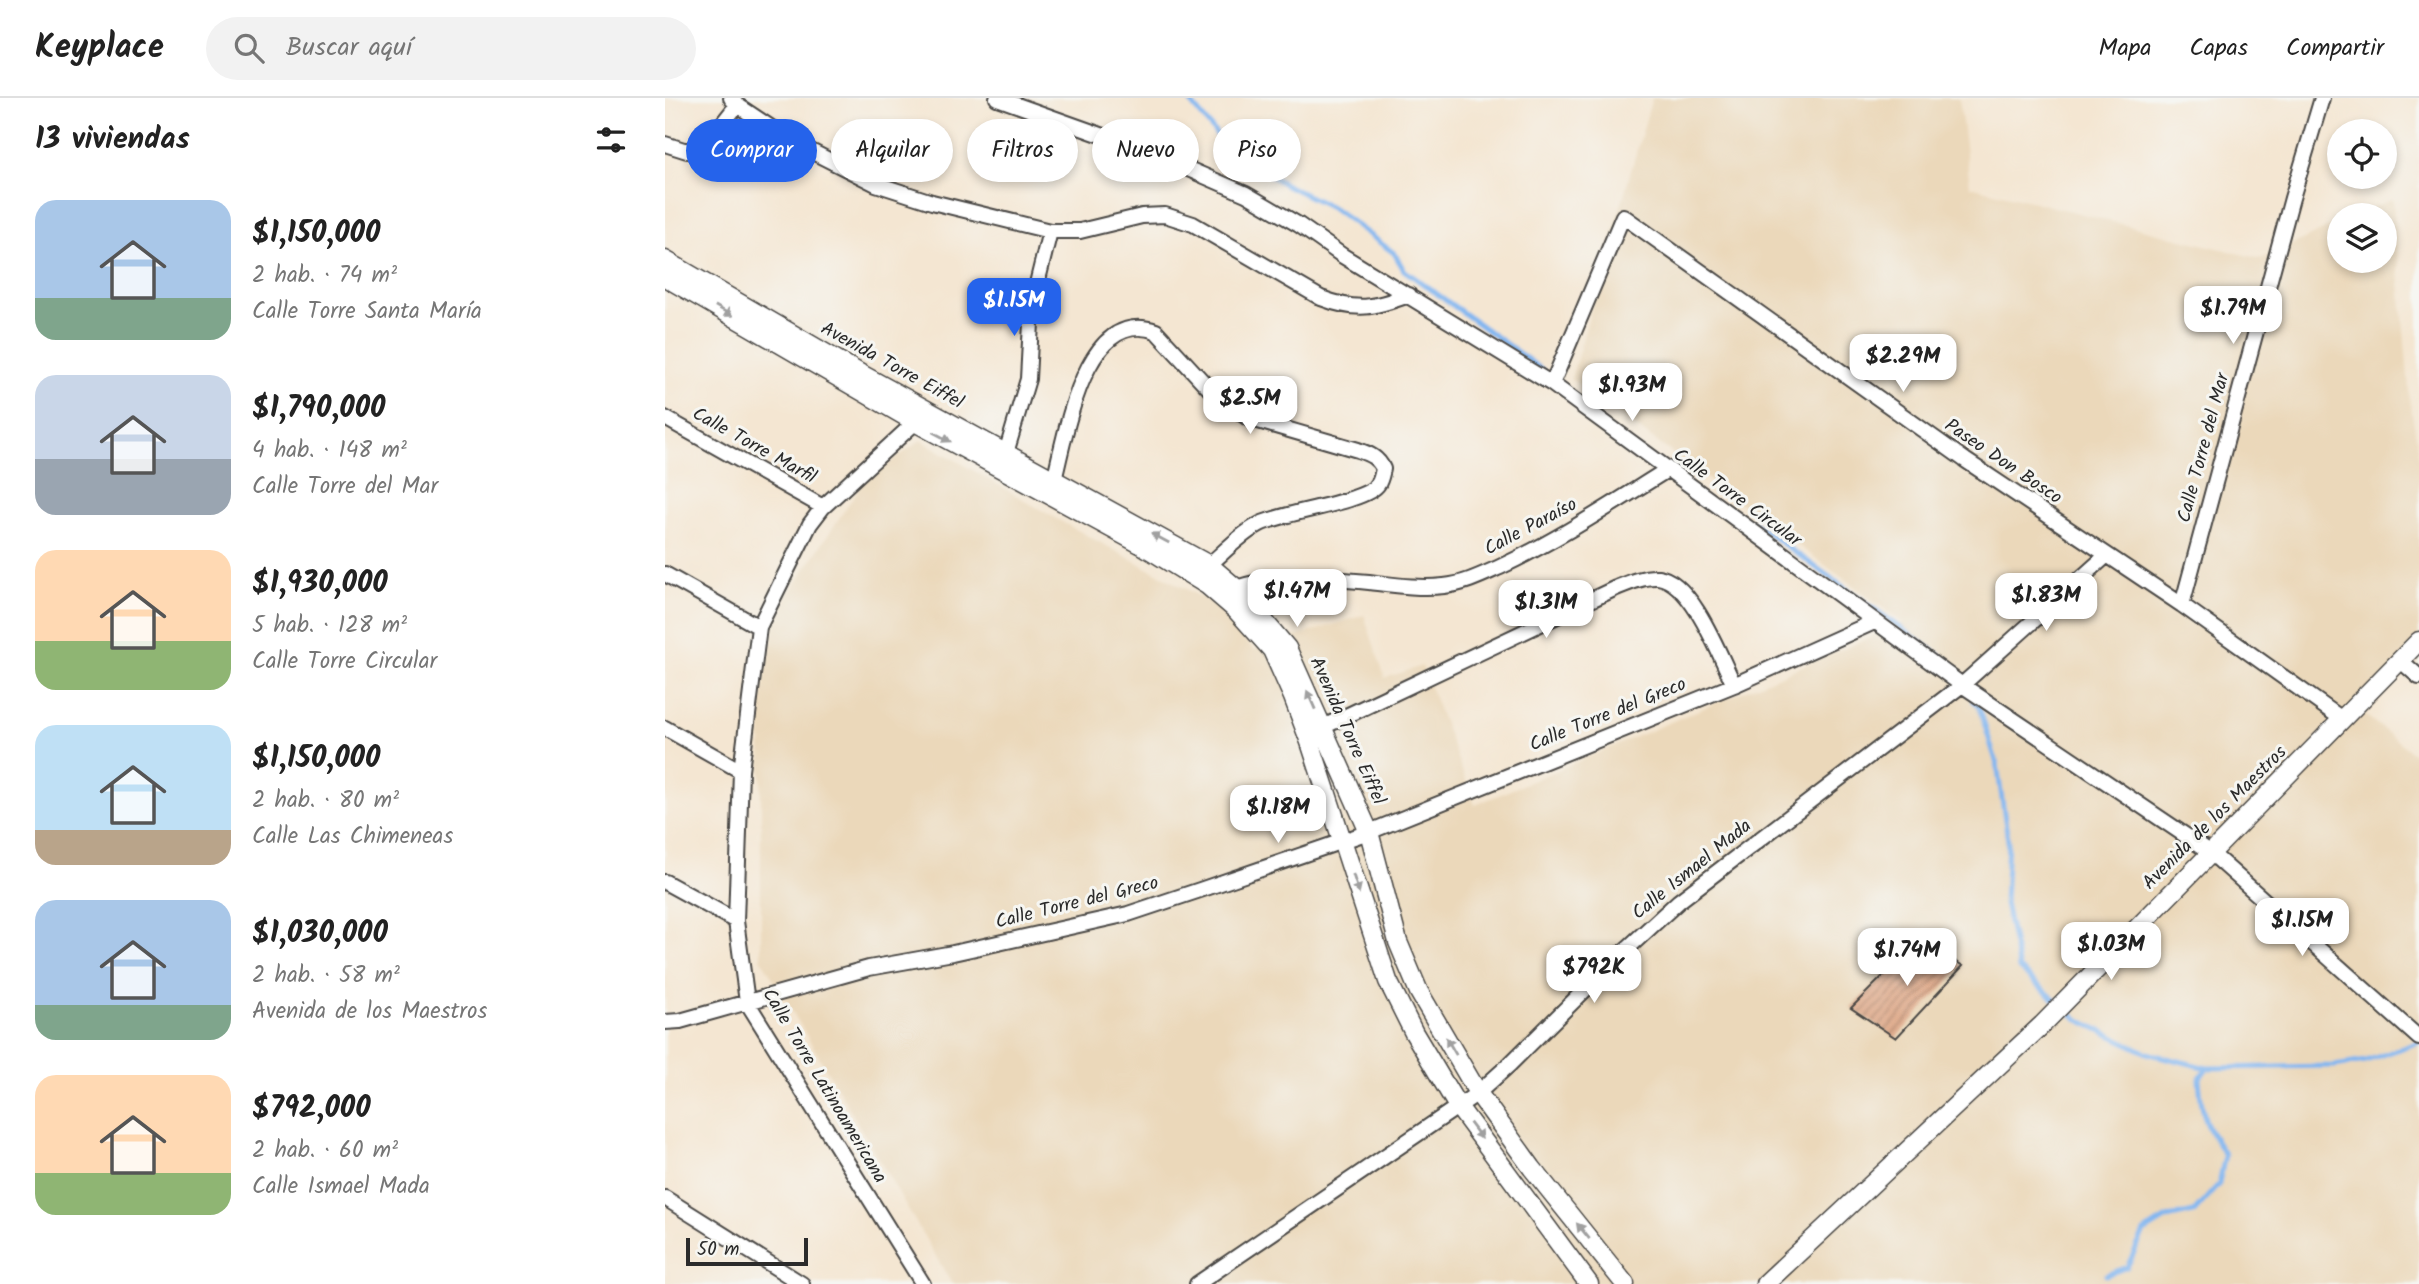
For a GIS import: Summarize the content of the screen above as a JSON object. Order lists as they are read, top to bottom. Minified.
{"streets":{"street":["Avenida Torre Eiffel","Calle Torre Marfil","Calle Torre del Mar","Paseo Don Bosco","Calle Torre Circular","Calle Paraíso","Calle Torre del Greco","Avenida de los Maestros","Calle Ismael Mada","Calle Torre Latinoamericana"]},"crossings":[["Avenida Torre Eiffel","Calle Paraíso"],["Avenida Torre Eiffel","Calle Torre del Greco"],["Avenida Torre Eiffel","Calle Ismael Mada"],["Avenida Torre Eiffel","Calle Torre Latinoamericana"],["Calle Torre Marfil","Calle Torre Latinoamericana"],["Calle Torre del Mar","Paseo Don Bosco"],["Paseo Don Bosco","Calle Torre Circular"],["Paseo Don Bosco","Avenida de los Maestros"],["Paseo Don Bosco","Calle Ismael Mada"],["Calle Torre Circular","Calle Paraíso"],["Calle Torre Circular","Calle Torre del Greco"],["Calle Torre Circular","Avenida de los Maestros"],["Calle Torre Circular","Calle Ismael Mada"],["Calle Torre del Greco","Calle Torre Latinoamericana"]],"scale_bar":"50 m","page":{"header":"Keyplace","search":"Buscar aquí","nav":["Mapa","Capas","Compartir"],"heading":"13 viviendas","chip":["Comprar","Alquilar","Filtros","Nuevo","Piso"],"list":[{"name":"$1,150,000","note":"2 hab. · 74 m² · Calle Torre Santa María"},{"name":"$1,790,000","note":"4 hab. · 148 m² · Calle Torre del Mar"},{"name":"$1,930,000","note":"5 hab. · 128 m² · Calle Torre Circular"},{"name":"$1,150,000","note":"2 hab. · 80 m² · Calle Las Chimeneas"},{"name":"$1,030,000","note":"2 hab. · 58 m² · Avenida de los Maestros"},{"name":"$792,000","note":"2 hab. · 60 m² · Calle Ismael Mada"}],"price":["$1.15M","$1.79M","$2.29M","$1.93M","$2.5M","$1.47M","$1.83M","$1.31M","$1.18M","$1.15M","$1.03M","$1.74M","$792K"],"scale":"50 m"}}
